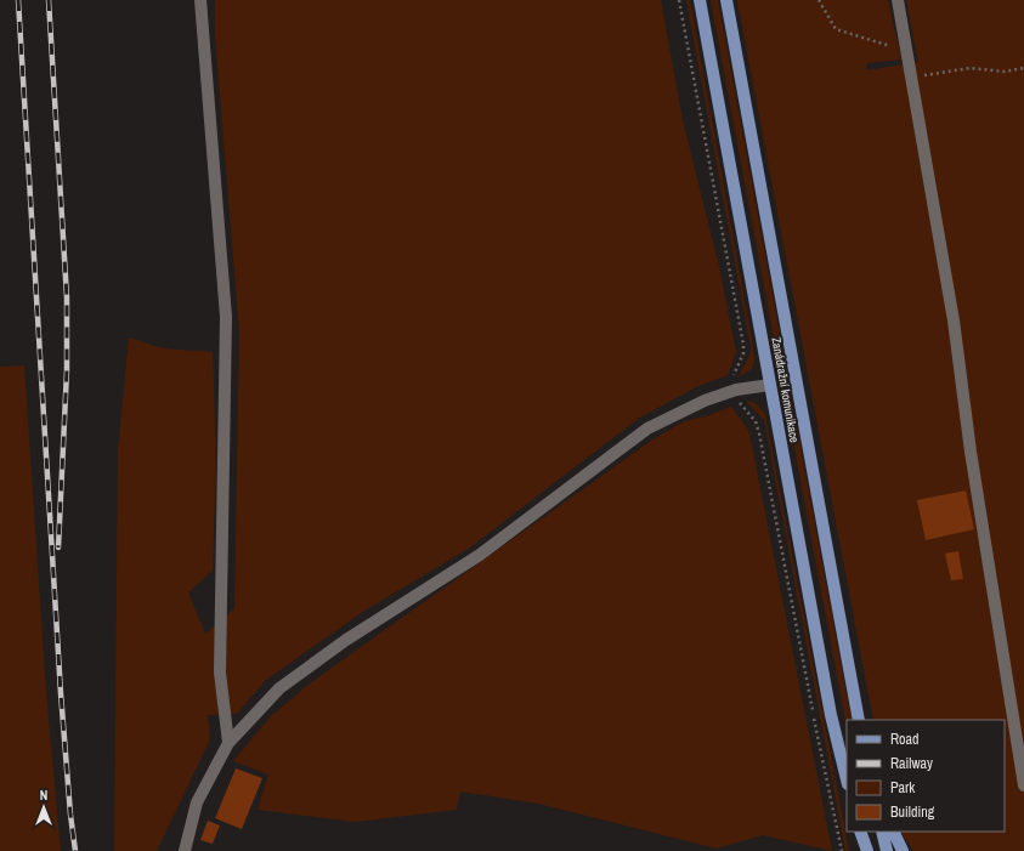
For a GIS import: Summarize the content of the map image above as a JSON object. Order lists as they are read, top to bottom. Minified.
{"streets":{"main road":["Zanádražní komunikace"]},"legend":["Road","Railway","Park","Building"],"north":"top"}
